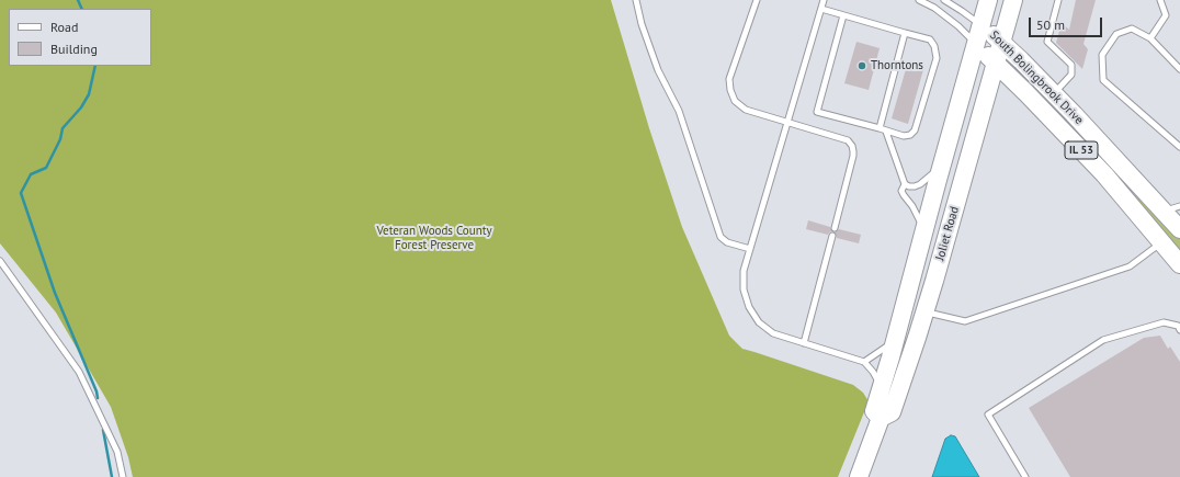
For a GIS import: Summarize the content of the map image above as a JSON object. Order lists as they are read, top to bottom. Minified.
{"streets":{"main road":["South Bolingbrook Drive","IL 53","Joliet Road"]},"crossings":[["South Bolingbrook Drive","Joliet Road"]],"parks":["Veteran Woods County Forest Preserve"],"places":["Thorntons"],"legend":["Road","Building"],"scale_bar":"50 m"}
